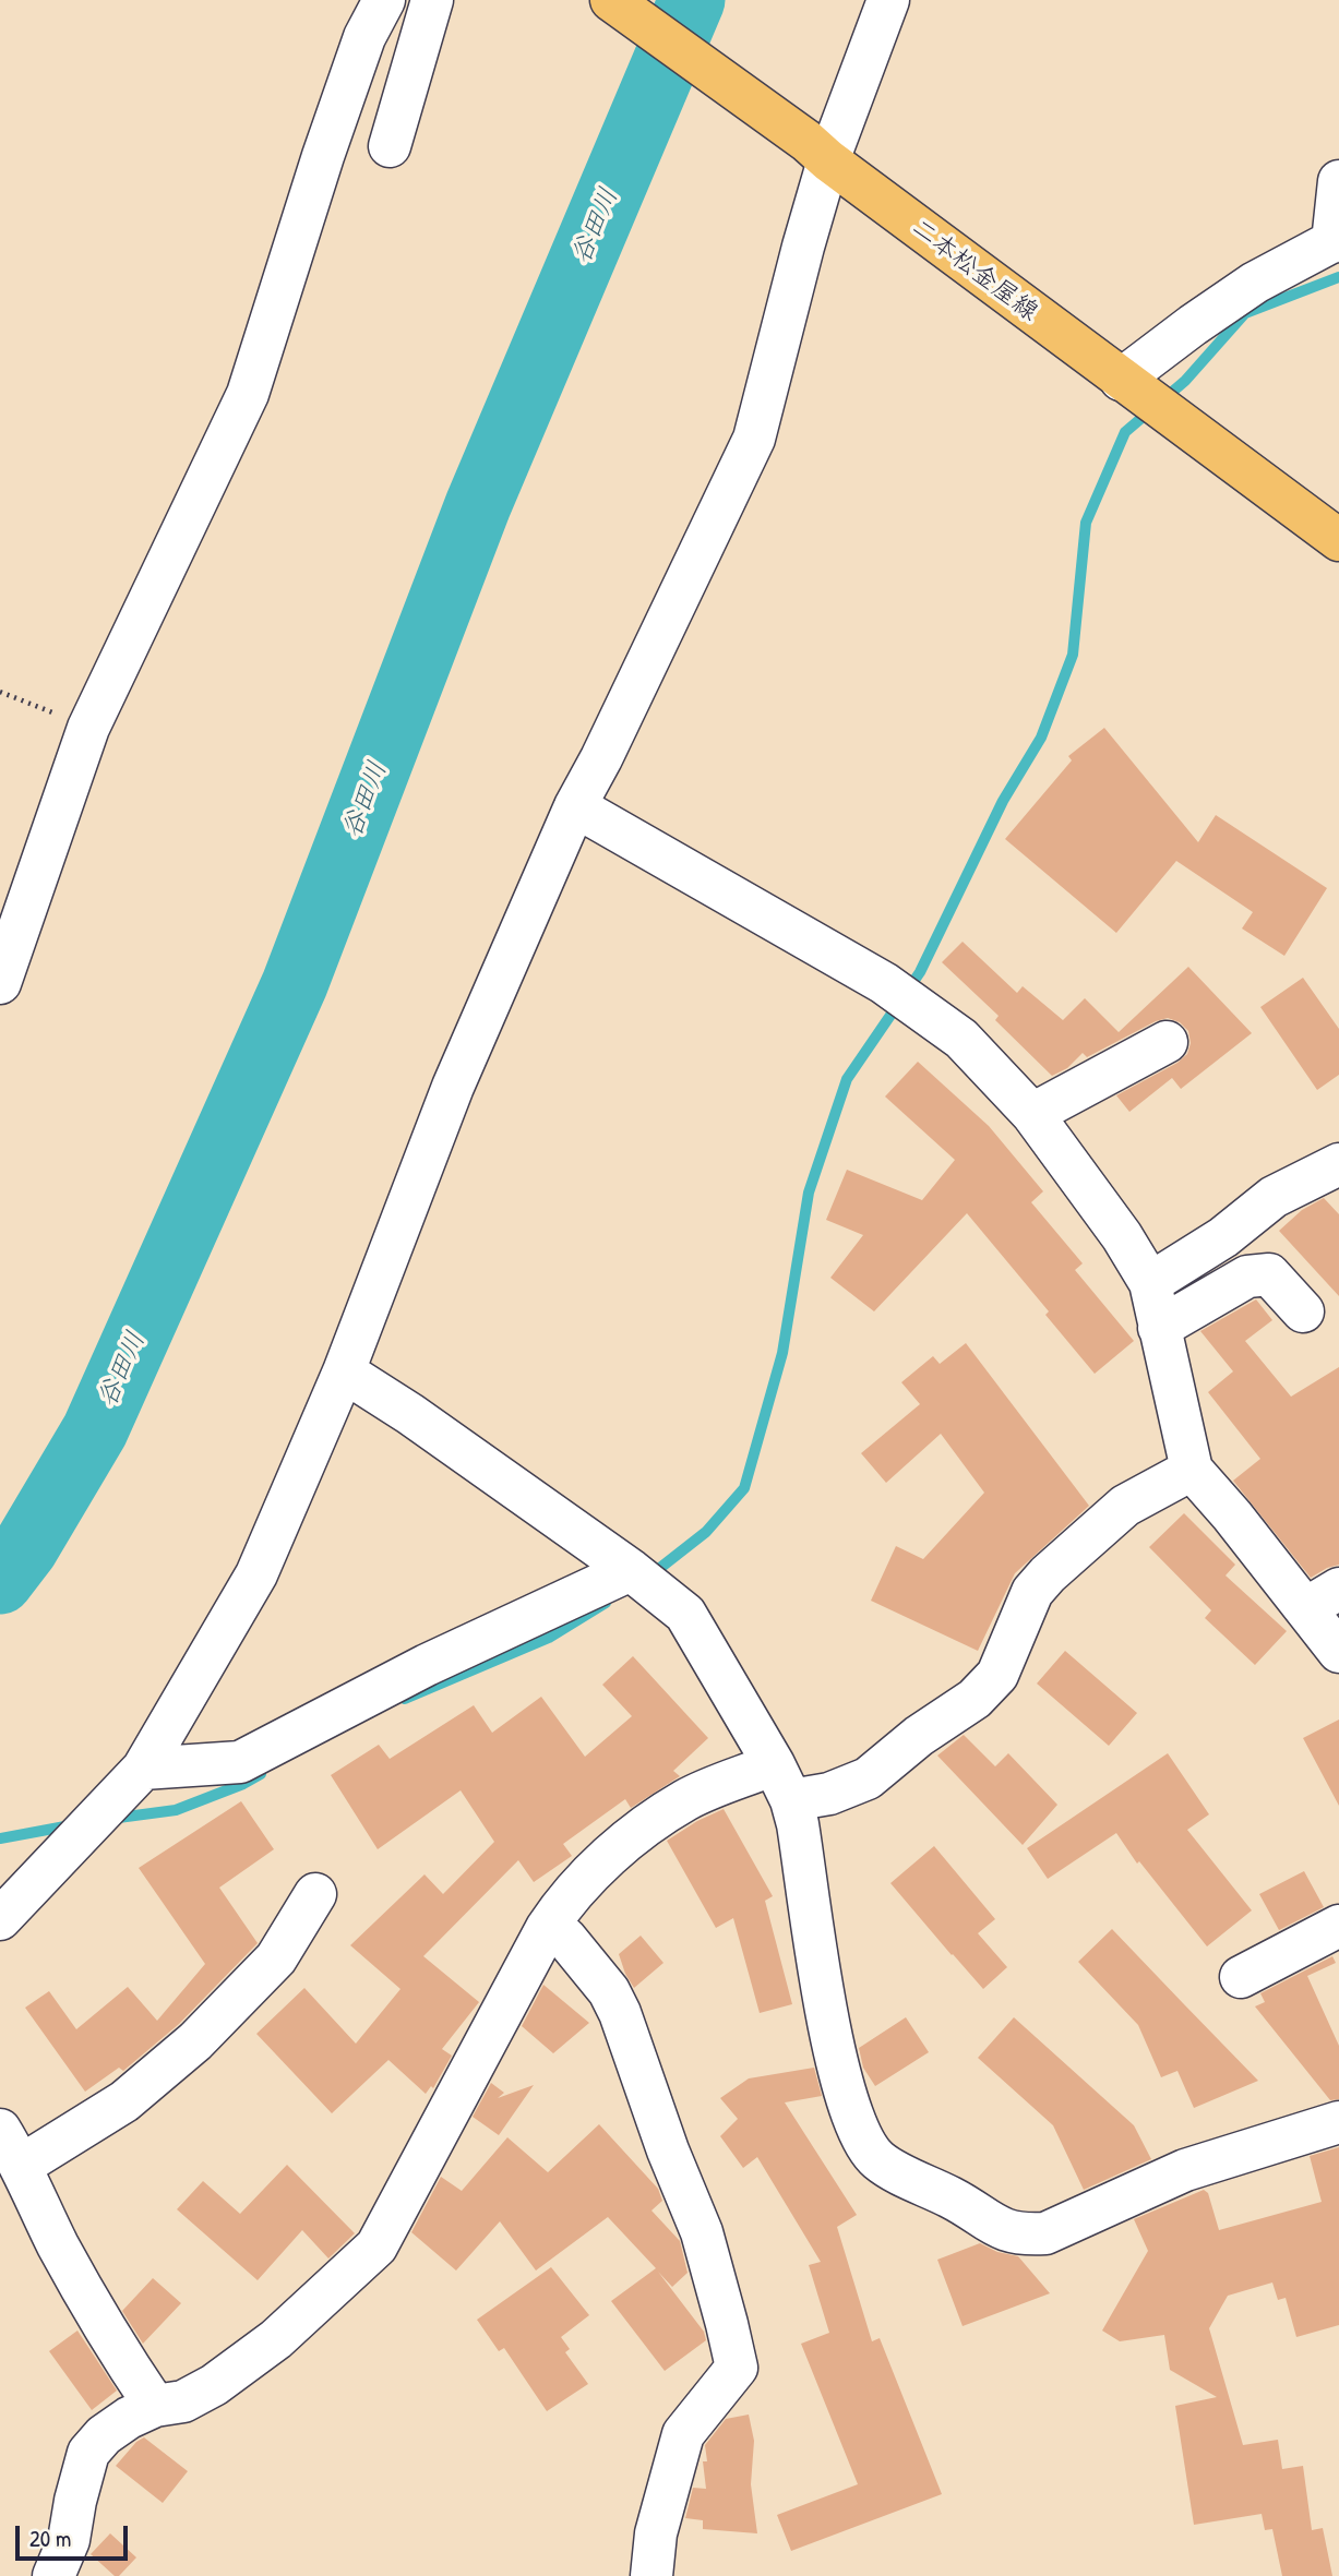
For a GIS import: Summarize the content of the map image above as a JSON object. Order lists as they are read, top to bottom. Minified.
{"streets":{"main road":["二本松金屋線"]},"water":["谷田川"],"scale_bar":"20 m"}
